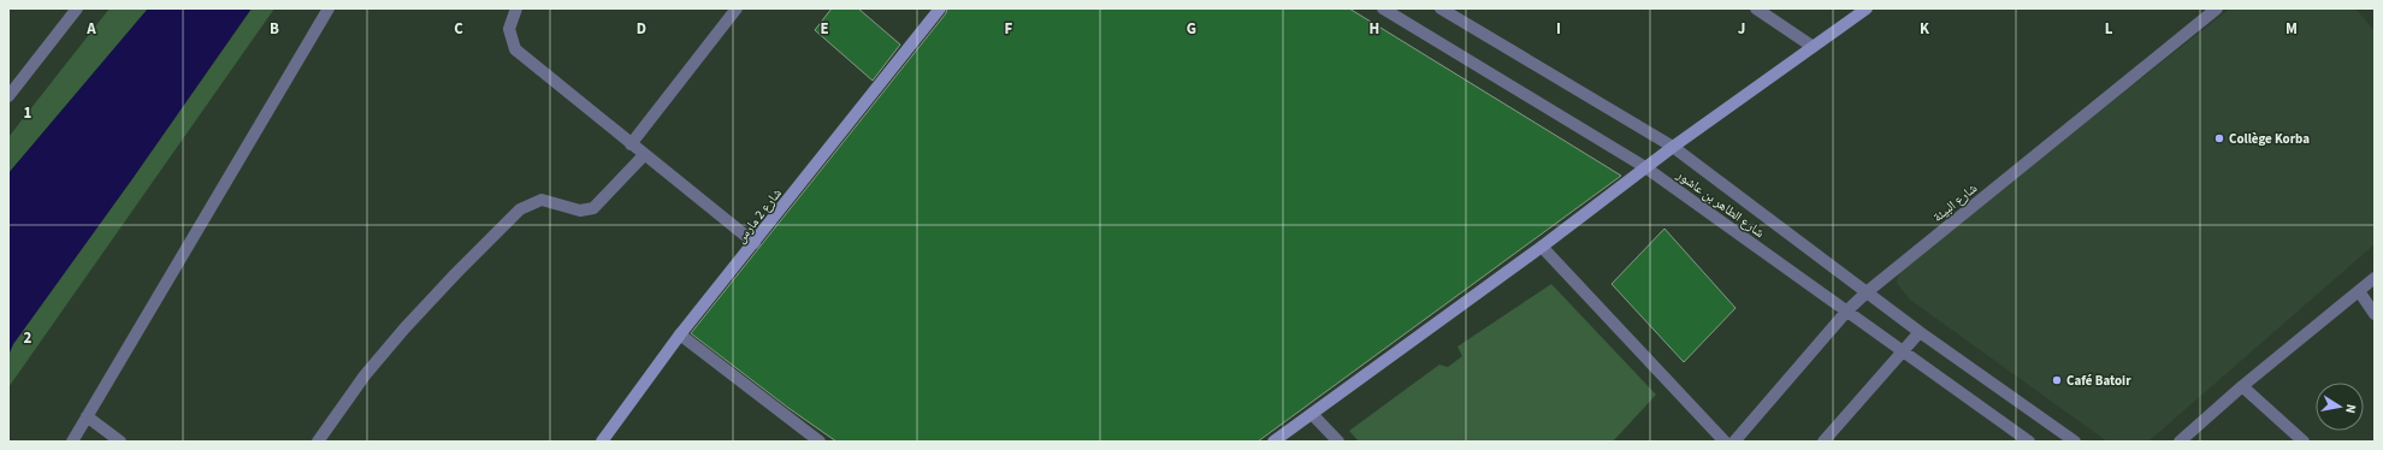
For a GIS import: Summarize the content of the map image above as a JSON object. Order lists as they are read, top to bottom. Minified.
{"streets":{"street":["شارع البيئة","شارع الطاهر بن عاشور","شارع 2 مارس"]},"crossings":[["شارع البيئة","شارع الطاهر بن عاشور"]],"places":["Collège Korba","Café Batoir"],"north":"right","grid":{"columns":["A","B","C","D","E","F","G","H","I","J","K","L","M"],"rows":["1","2"]}}
